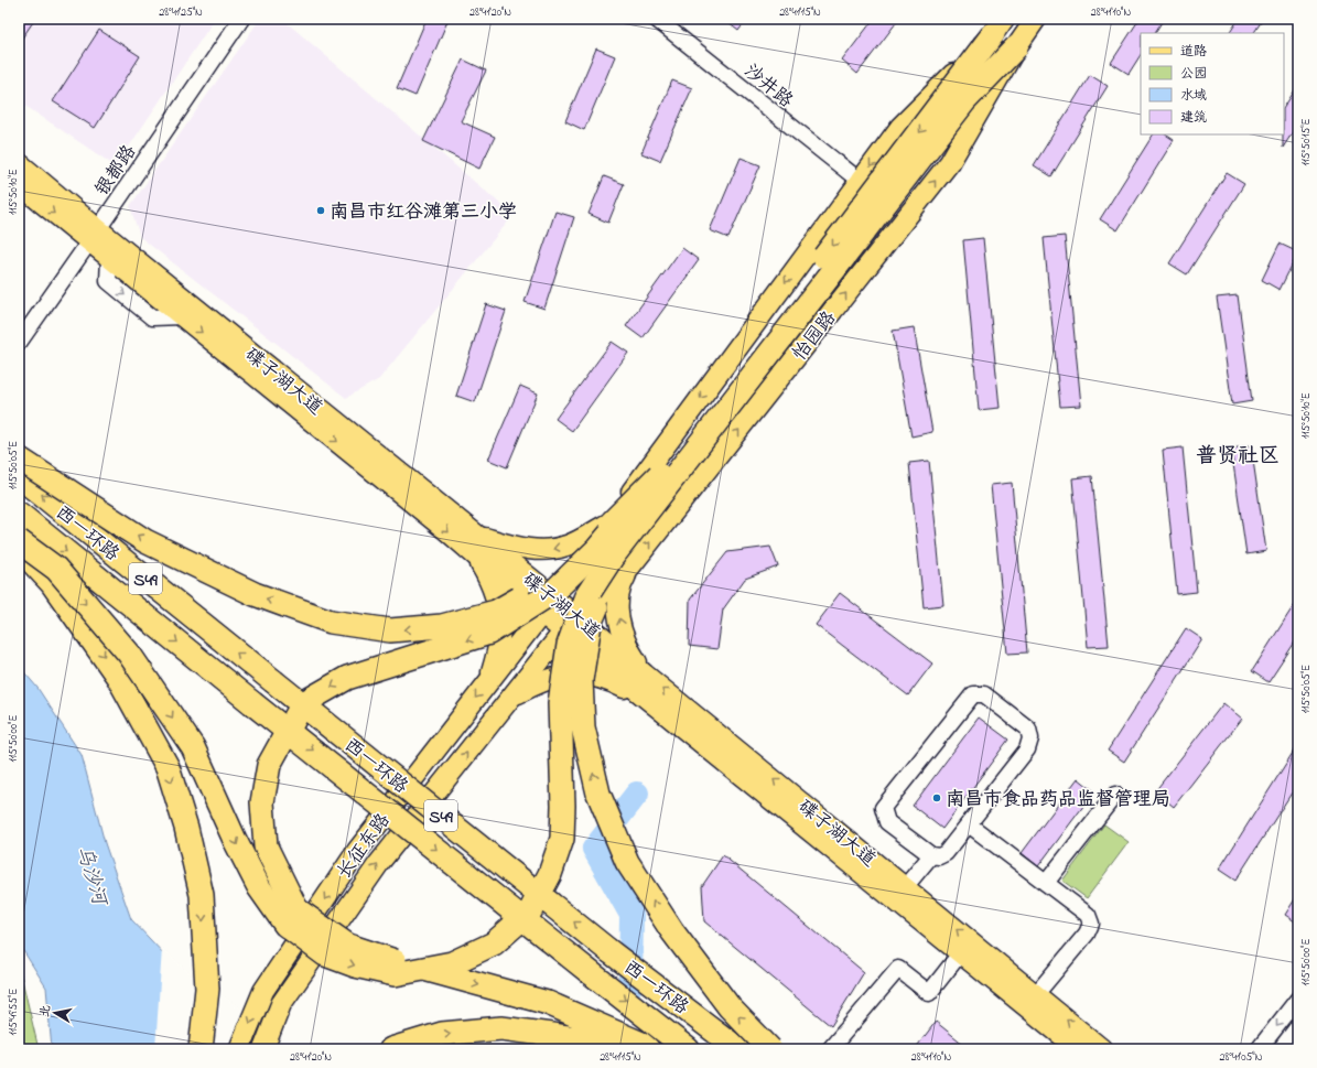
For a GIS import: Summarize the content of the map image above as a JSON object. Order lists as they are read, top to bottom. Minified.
{"streets":{"highway":["西一环路","S49"],"main road":["怡园路","碟子湖大道","长征东路"],"street":["沙井路","银都路"]},"crossings":[["银都路","碟子湖大道"],["怡园路","碟子湖大道"],["怡园路","长征东路"],["碟子湖大道","长征东路"]],"districts":["普贤社区"],"water":["乌沙河"],"places":["南昌市红谷滩第三小学","南昌市食品药品监督管理局"],"legend":["道路","公园","水域","建筑"],"north":"left","coordinates":["28°41'25\"N","28°41'20\"N","28°41'15\"N","28°41'10\"N","115°50'15\"E","115°50'10\"E","115°50'05\"E","115°50'00\"E","115°49'55\"E","28°41'05\"N"]}
